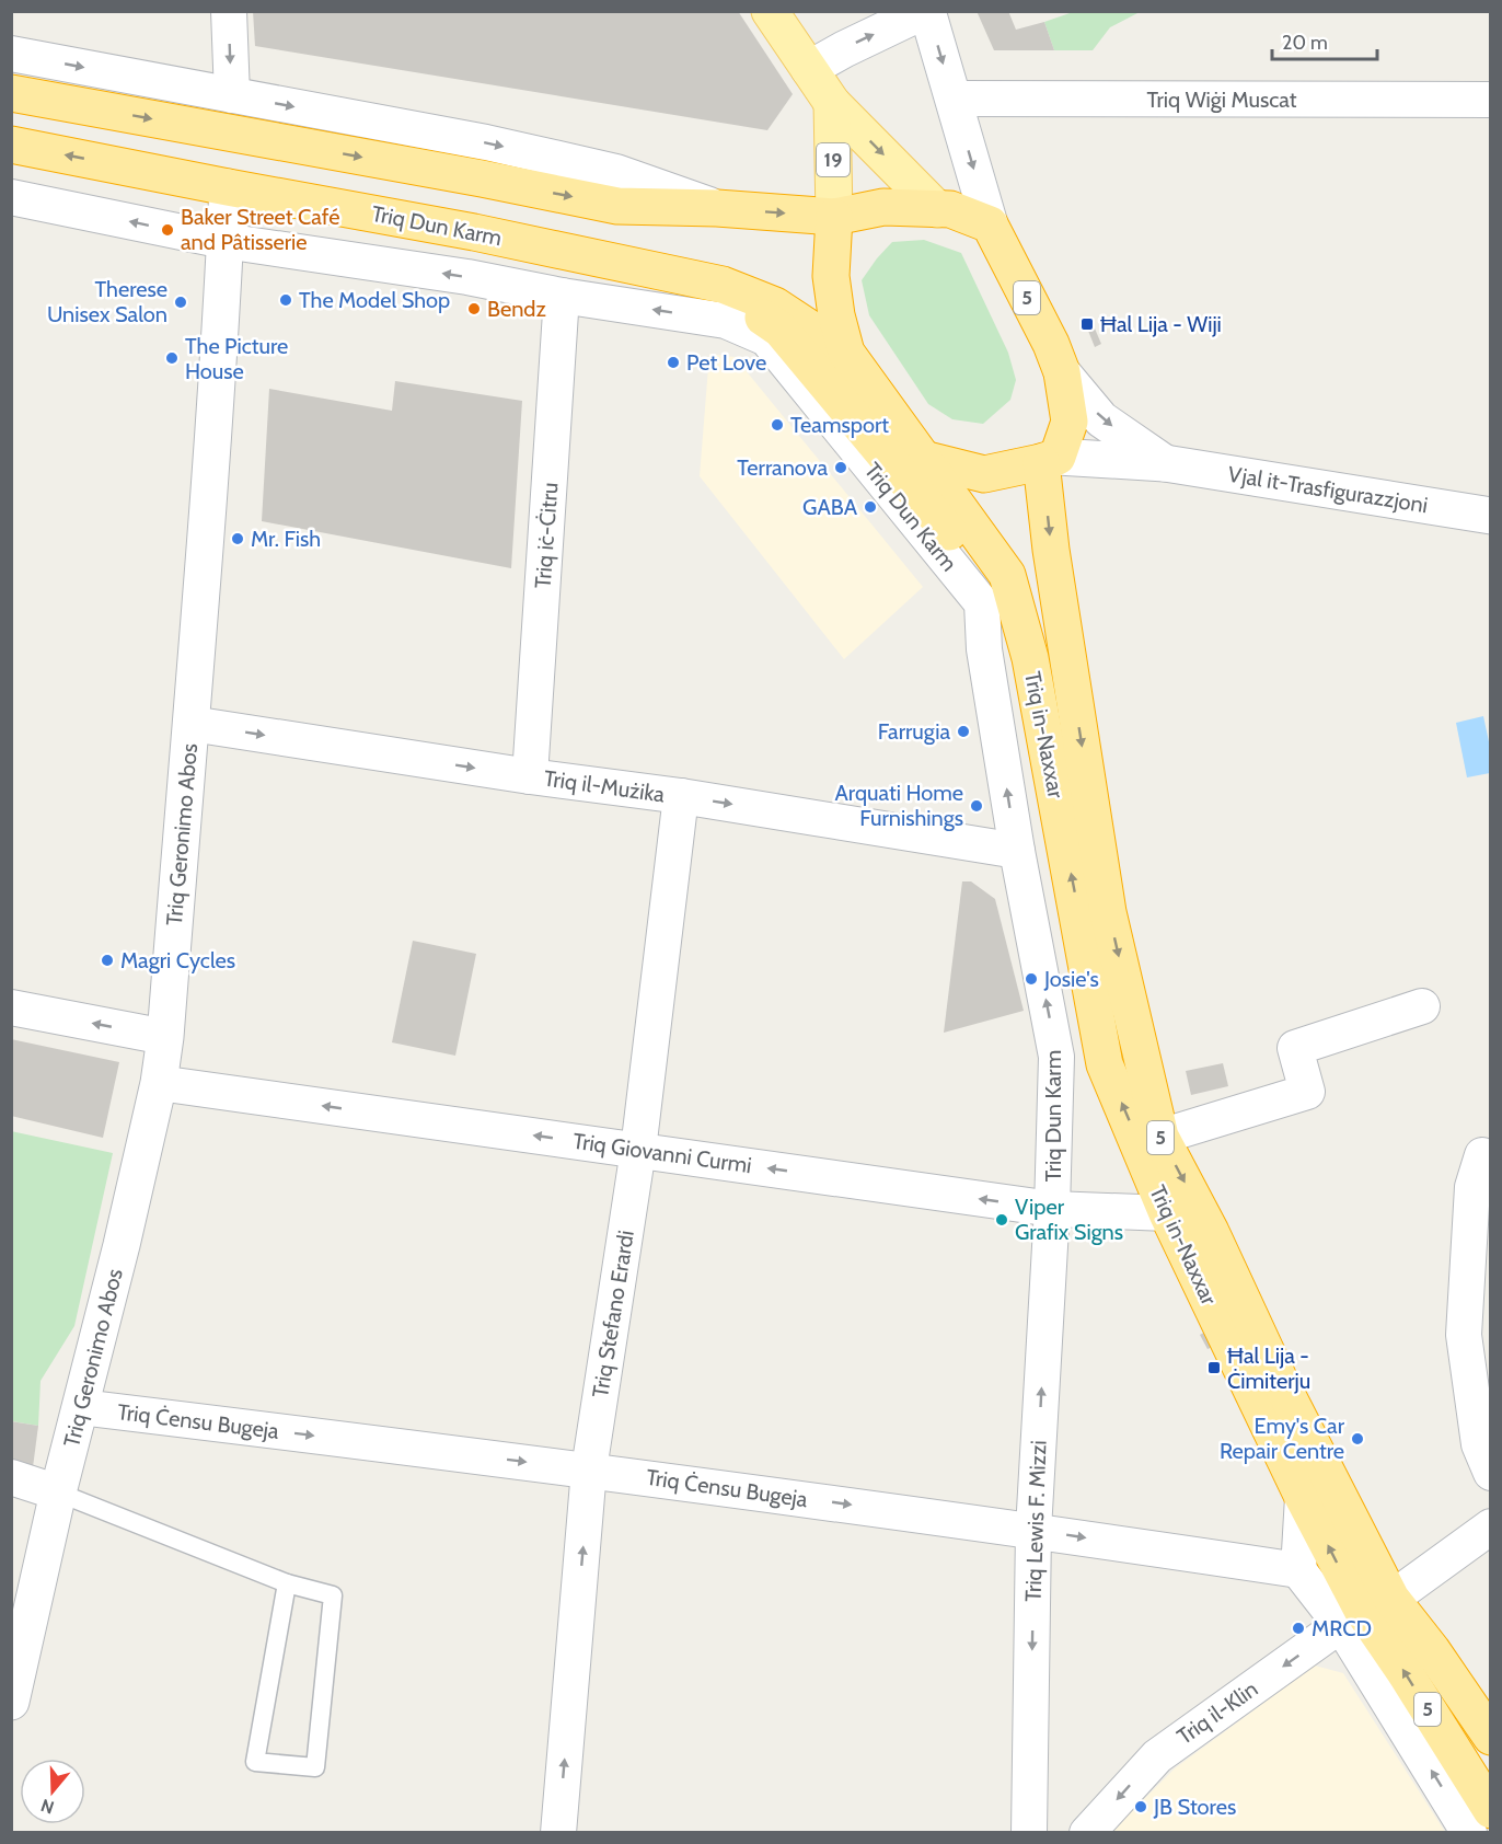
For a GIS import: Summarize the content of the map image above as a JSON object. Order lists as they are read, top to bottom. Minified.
{"streets":{"highway":["Triq Dun Karm","5","Triq in-Naxxar"],"main road":["19"],"street":["Triq Wiġi Muscat","Vjal it-Trasfigurazzjoni","Triq iċ-Ċitru","Triq il-Mużika","Triq Geronimo Abos","Triq Giovanni Curmi","Triq Stefano Erardi","Triq Ċensu Bugeja","Triq Lewis F. Mizzi","Triq il-Klin"]},"crossings":[["Triq Dun Karm","Triq iċ-Ċitru"],["Triq Dun Karm","Triq in-Naxxar"],["Triq Dun Karm","Triq il-Mużika"],["Triq Dun Karm","Triq Geronimo Abos"],["Triq Dun Karm","Triq Giovanni Curmi"],["Triq Dun Karm","Triq Lewis F. Mizzi"],["Vjal it-Trasfigurazzjoni","Triq in-Naxxar"],["Triq iċ-Ċitru","Triq il-Mużika"],["Triq in-Naxxar","Triq Giovanni Curmi"],["Triq in-Naxxar","Triq Ċensu Bugeja"],["Triq in-Naxxar","Triq il-Klin"],["Triq il-Mużika","Triq Geronimo Abos"],["Triq il-Mużika","Triq Stefano Erardi"],["Triq Geronimo Abos","Triq Giovanni Curmi"],["Triq Geronimo Abos","Triq Ċensu Bugeja"],["Triq Giovanni Curmi","Triq Stefano Erardi"],["Triq Giovanni Curmi","Triq Lewis F. Mizzi"],["Triq Stefano Erardi","Triq Ċensu Bugeja"],["Triq Ċensu Bugeja","Triq Lewis F. Mizzi"]],"one_way":["Triq il-Mużika","Triq Giovanni Curmi","Triq Ċensu Bugeja","Triq il-Klin"],"places":{"other":["Baker Street Café and Pâtisserie","The Model Shop","Therese Unisex Salon","Bendz","The Picture House","Pet Love","Teamsport","Terranova","GABA","Mr. Fish","Farrugia","Arquati Home Furnishings","Magri Cycles","Josie's","Viper Grafix Signs","Emy's Car Repair Centre","MRCD","JB Stores"],"transit":["Ħal Lija - Wiji","Ħal Lija - Ċimiterju"]},"scale_bar":"20 m","north":"bottom"}
